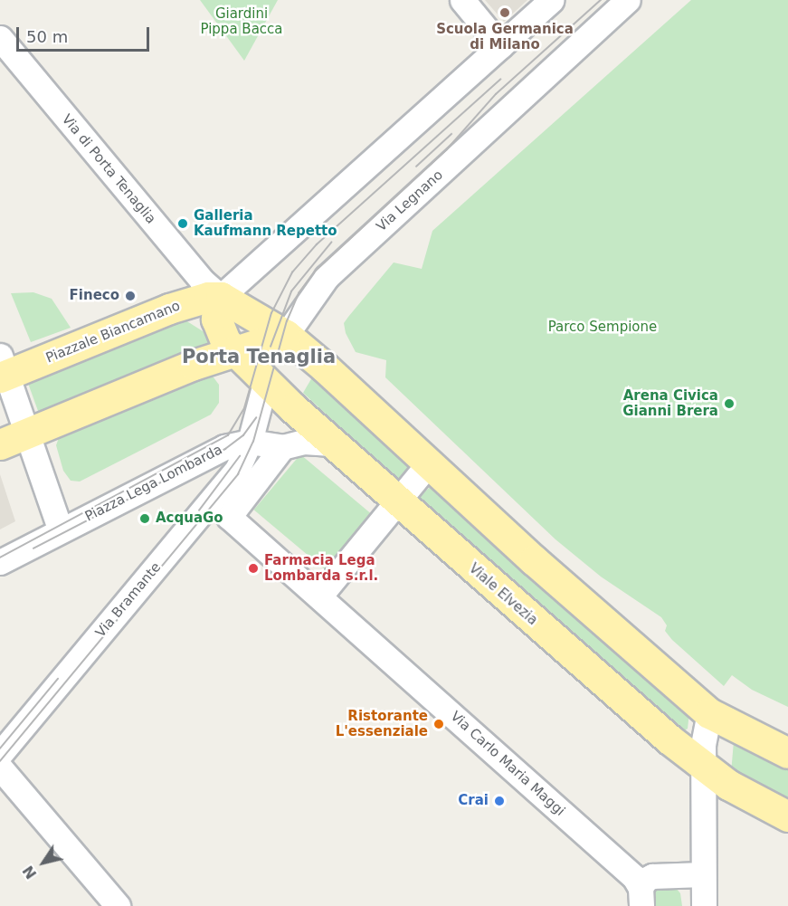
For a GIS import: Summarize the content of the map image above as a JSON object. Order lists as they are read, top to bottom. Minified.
{"streets":{"main road":["Via Legnano","Piazzale Biancamano","Viale Elvezia"],"street":["Via di Porta Tenaglia","Piazza Lega Lombarda","Via Bramante","Via Carlo Maria Maggi"]},"crossings":[["Via di Porta Tenaglia","Piazzale Biancamano"],["Via Legnano","Piazza Lega Lombarda"],["Via Legnano","Viale Elvezia"],["Via Legnano","Via Bramante"],["Piazzale Biancamano","Piazza Lega Lombarda"],["Piazza Lega Lombarda","Via Bramante"]],"districts":["Porta Tenaglia"],"parks":["Giardini Pippa Bacca","Parco Sempione"],"places":["Scuola Germanica di Milano","Galleria Kaufmann Repetto","Fineco","Arena Civica Gianni Brera","AcquaGo","Farmacia Lega Lombarda s.r.l.","Ristorante L'essenziale","Crai"],"scale_bar":"50 m","north":"bottom left"}
